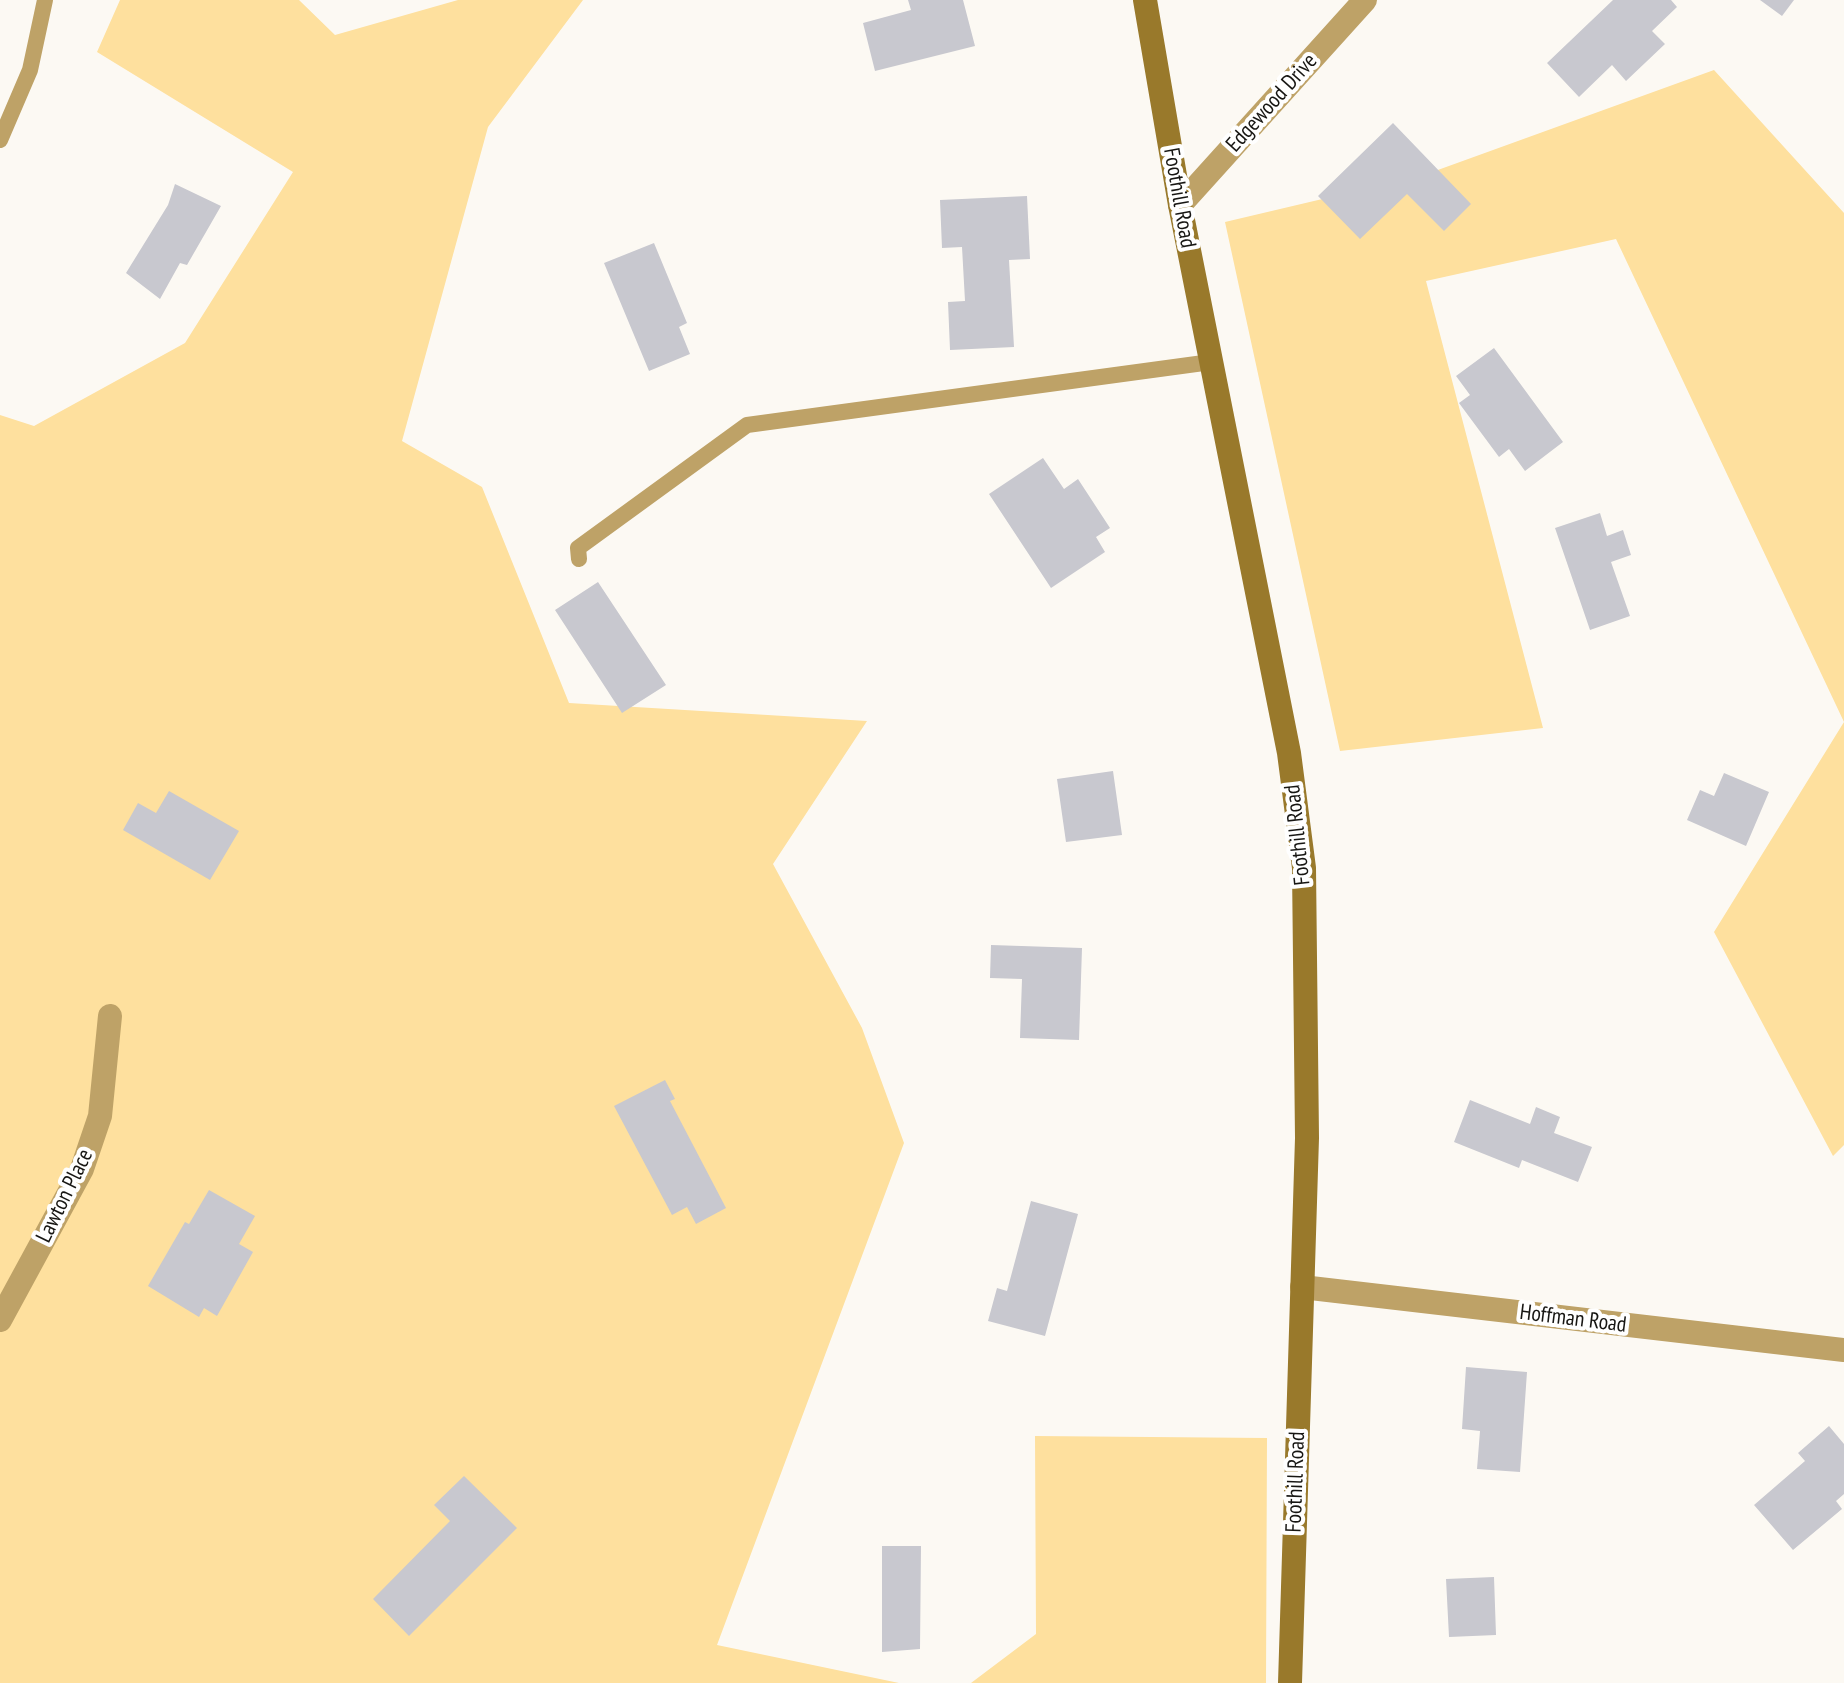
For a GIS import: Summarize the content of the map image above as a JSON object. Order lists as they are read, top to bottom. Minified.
{"streets":{"street":["Edgewood Drive","Foothill Road","Lawton Place","Hoffman Road"]},"crossings":[["Edgewood Drive","Foothill Road"],["Foothill Road","Hoffman Road"]]}
